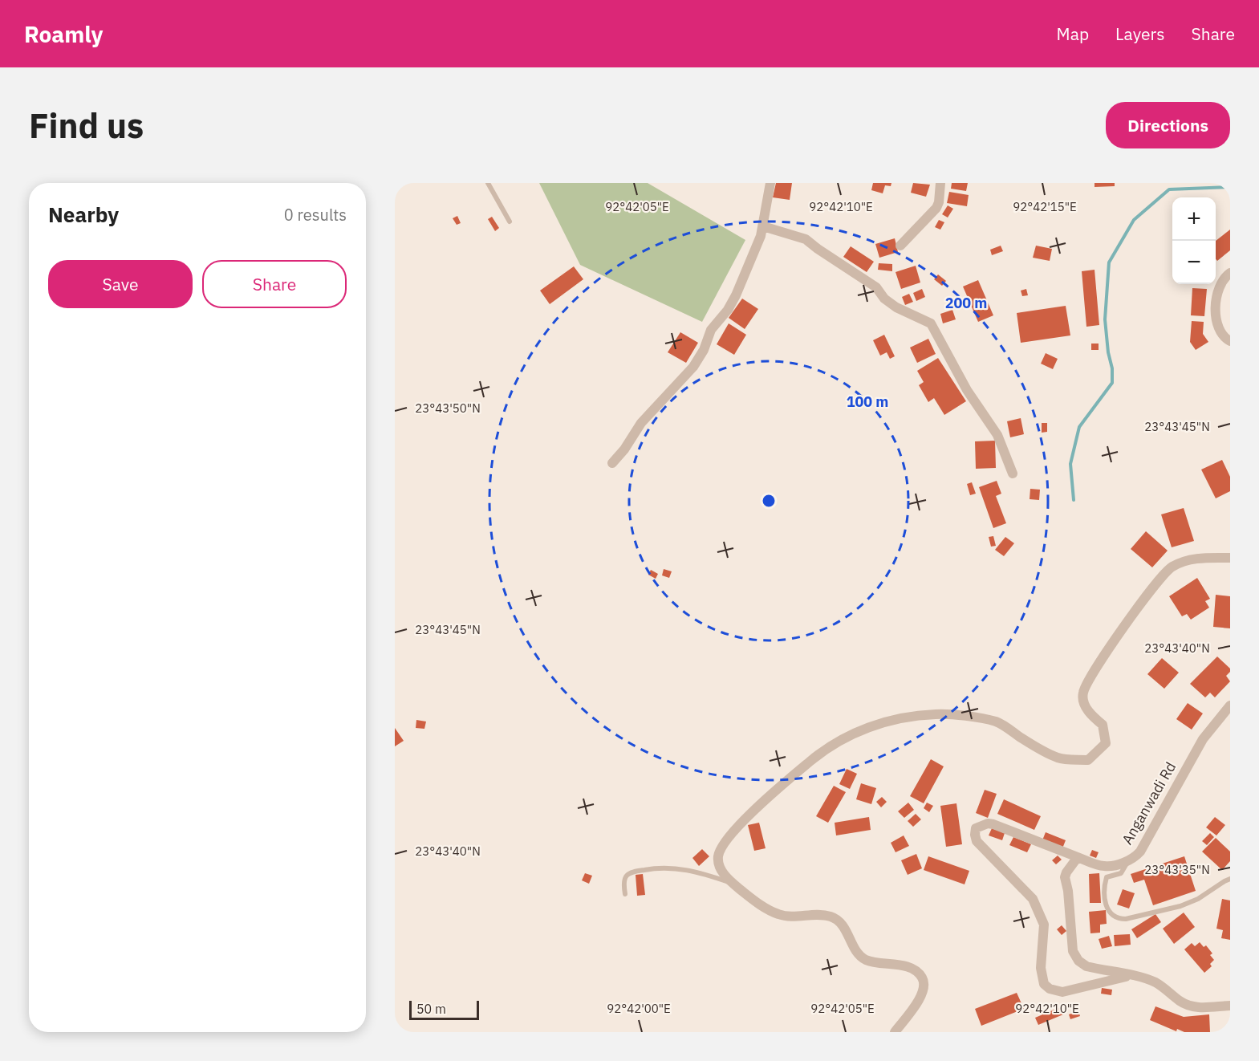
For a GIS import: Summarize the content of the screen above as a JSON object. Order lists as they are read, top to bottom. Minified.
{"streets":{"street":["Anganwadi Rd"]},"scale_bar":"50 m","page":{"header":"Roamly","nav":["Map","Layers","Share"],"buttons":["Directions",["Save","Share"]],"title":"Find us","heading":["Nearby","0 results"],"map_buttons":["+","−"],"scale":"50 m"},"coordinates":["92°42'05\"E","92°42'10\"E","92°42'15\"E","23°43'50\"N","23°43'45\"N","23°43'40\"N","23°43'35\"N","92°42'00\"E"],"rings":["200 m","100 m"]}
